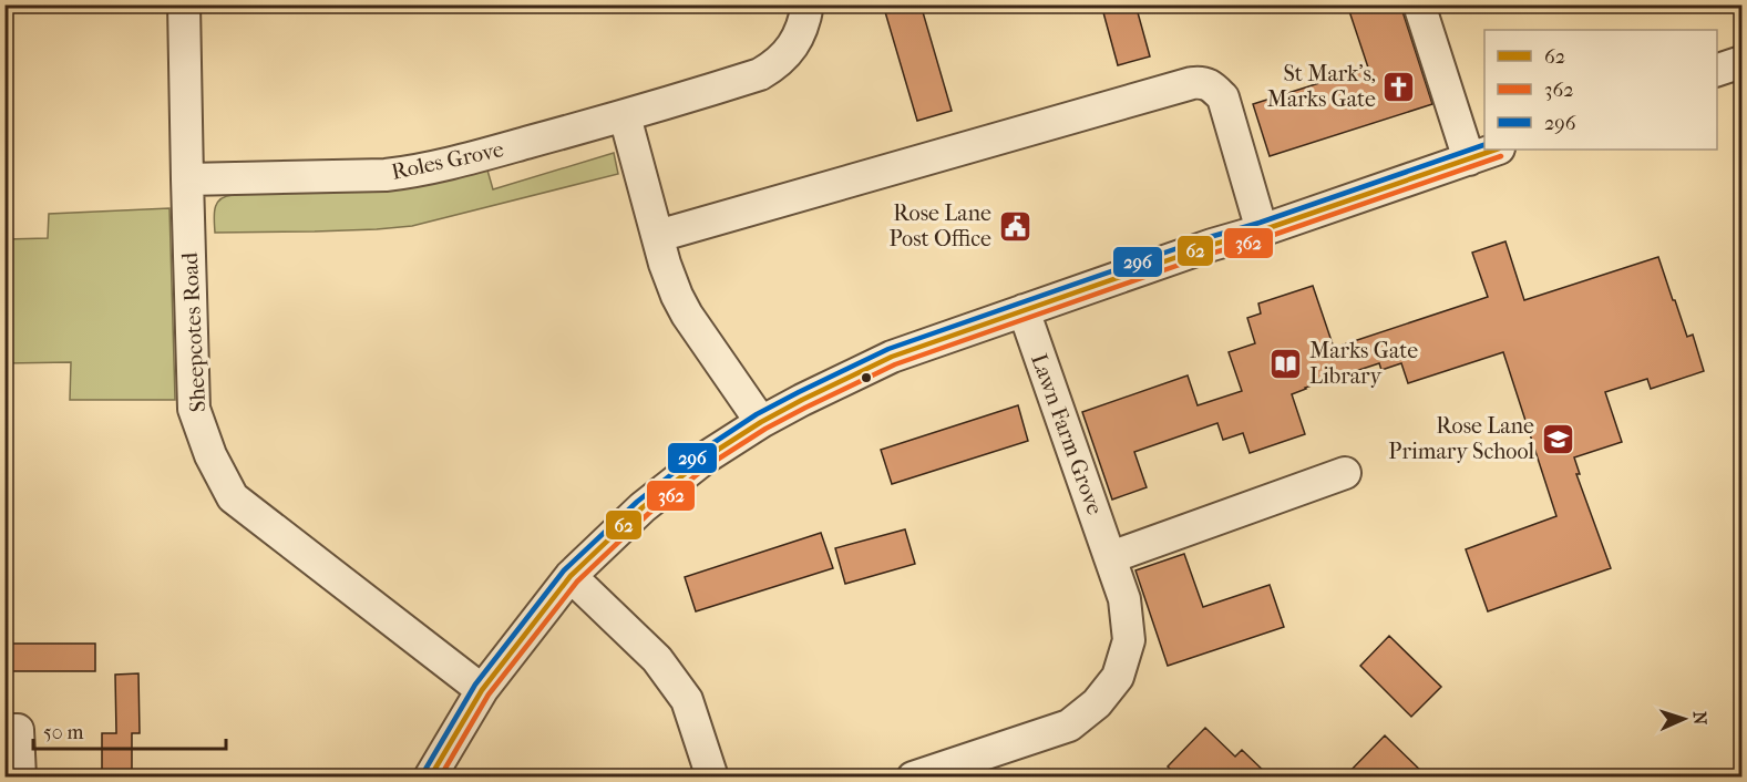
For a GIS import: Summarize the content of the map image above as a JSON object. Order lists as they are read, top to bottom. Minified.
{"streets":{"street":["Roles Grove","Sheepcotes Road","Lawn Farm Grove"]},"crossings":[["Roles Grove","Sheepcotes Road"]],"places":{"church":["St Mark's, Marks Gate"],"public building":["Rose Lane Post Office"],"library":["Marks Gate Library"],"school or university":["Rose Lane Primary School"]},"lines":["transit line 296","transit line 62","transit line 362"],"legend":["62","362","296"],"scale_bar":"50 m","north":"right"}
